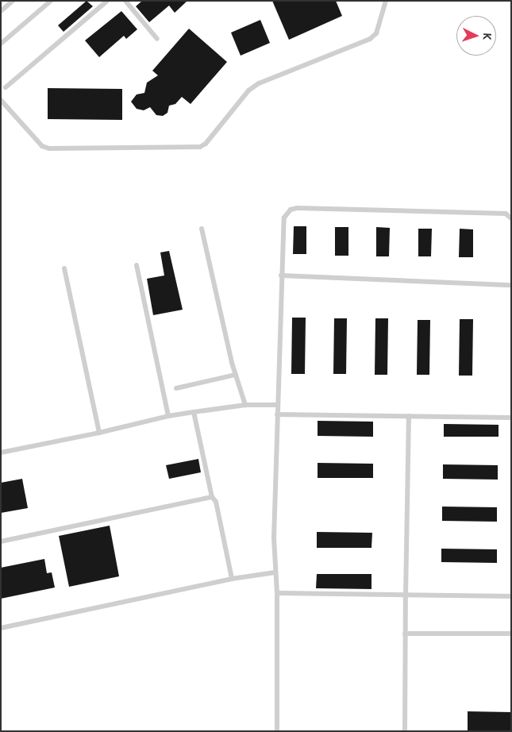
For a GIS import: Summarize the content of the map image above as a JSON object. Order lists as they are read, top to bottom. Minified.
{"north":"right"}
